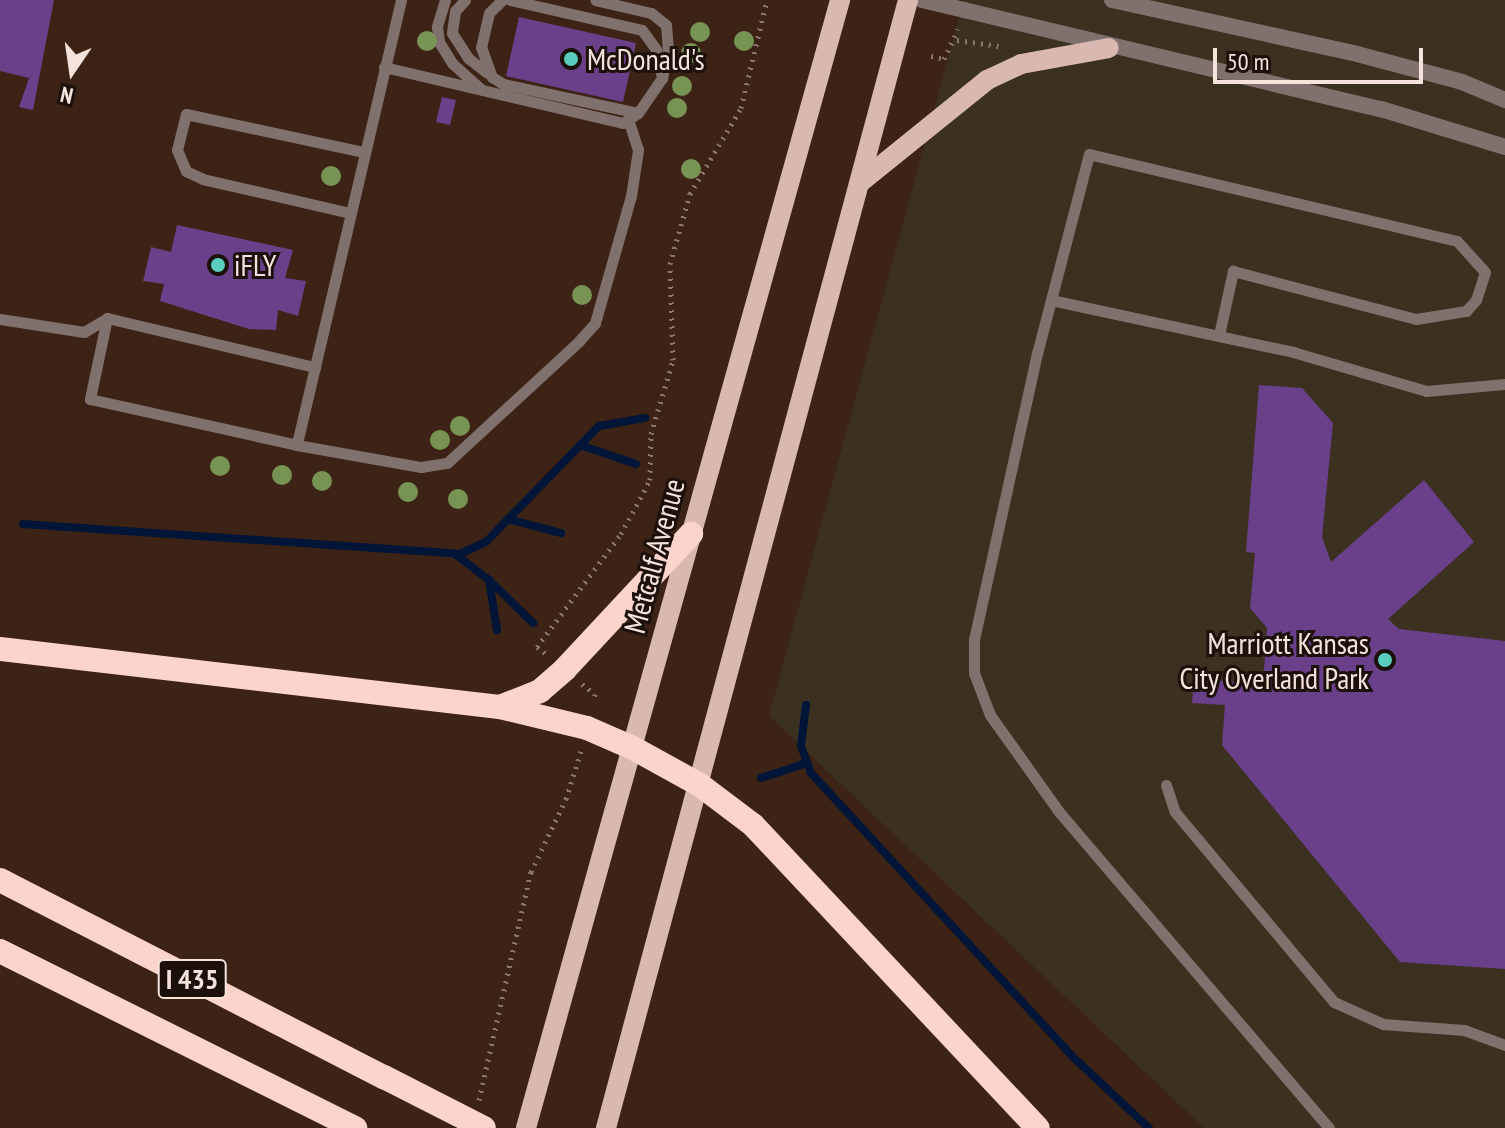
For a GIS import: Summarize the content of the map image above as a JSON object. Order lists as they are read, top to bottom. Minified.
{"streets":{"highway":["I 435"],"main road":["Metcalf Avenue"]},"places":["McDonald's","iFLY","Marriott Kansas City Overland Park"],"scale_bar":"50 m","north":"bottom"}
